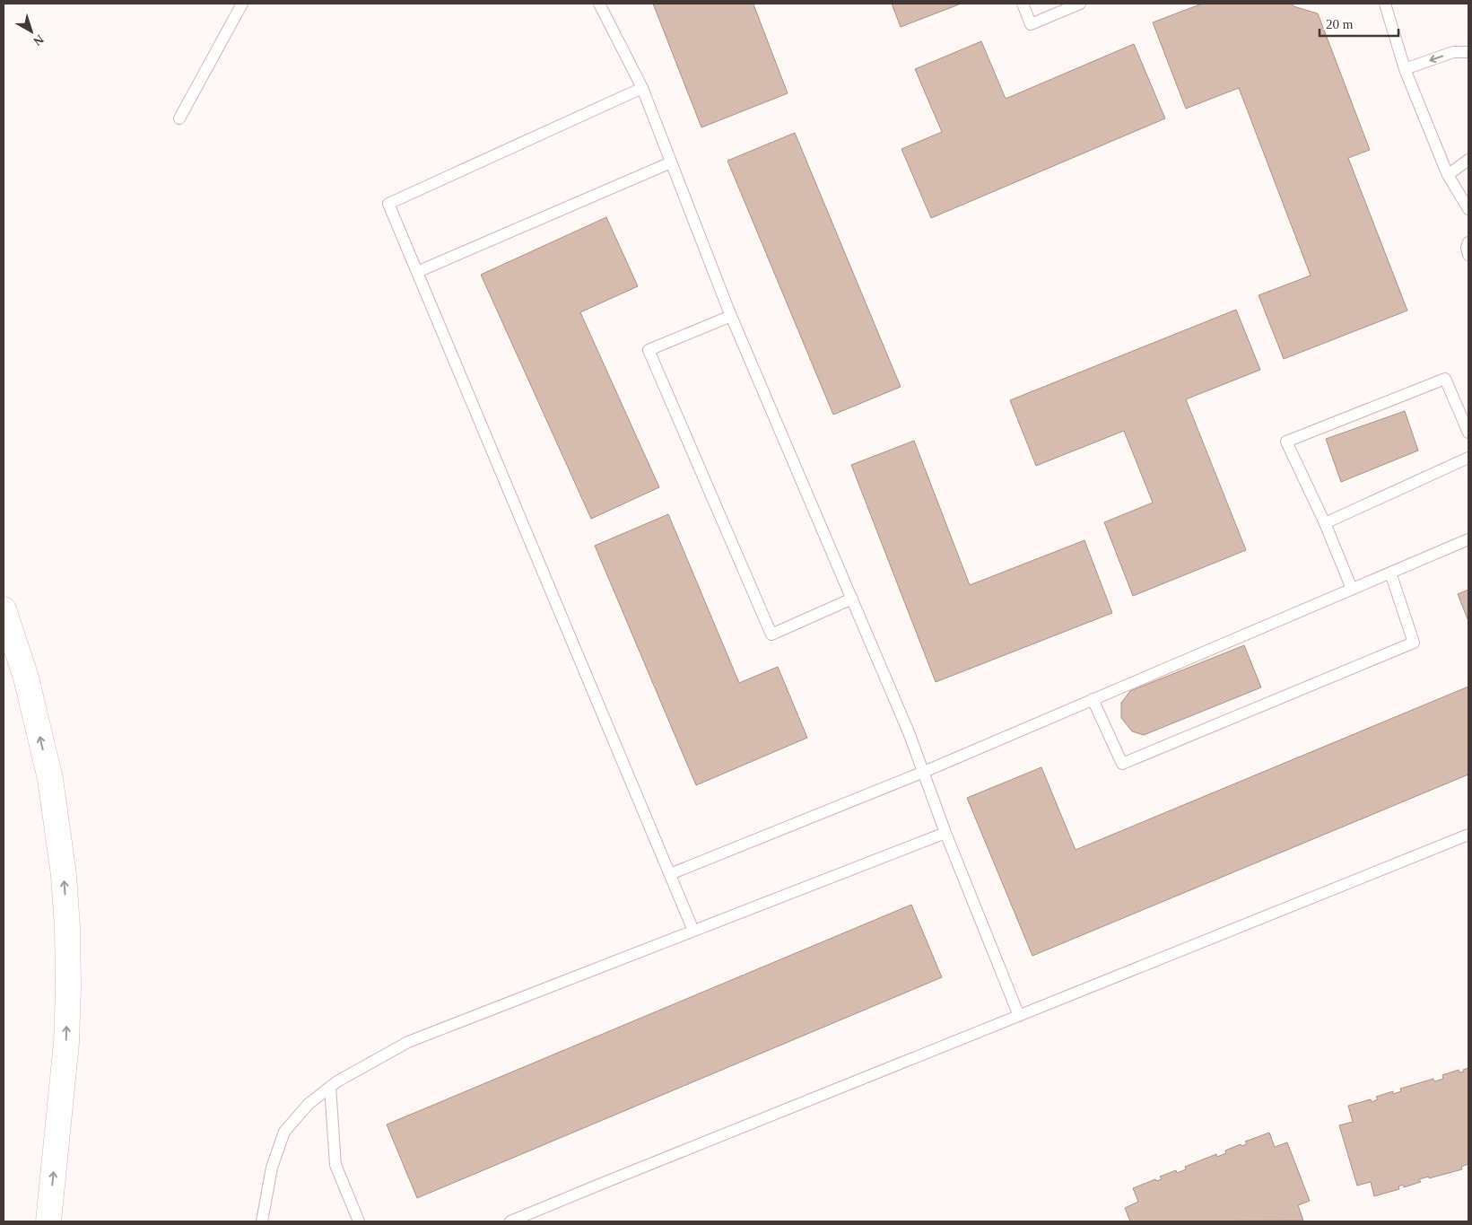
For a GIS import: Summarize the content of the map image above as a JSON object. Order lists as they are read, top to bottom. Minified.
{"scale_bar":"20 m","north":"bottom right"}
